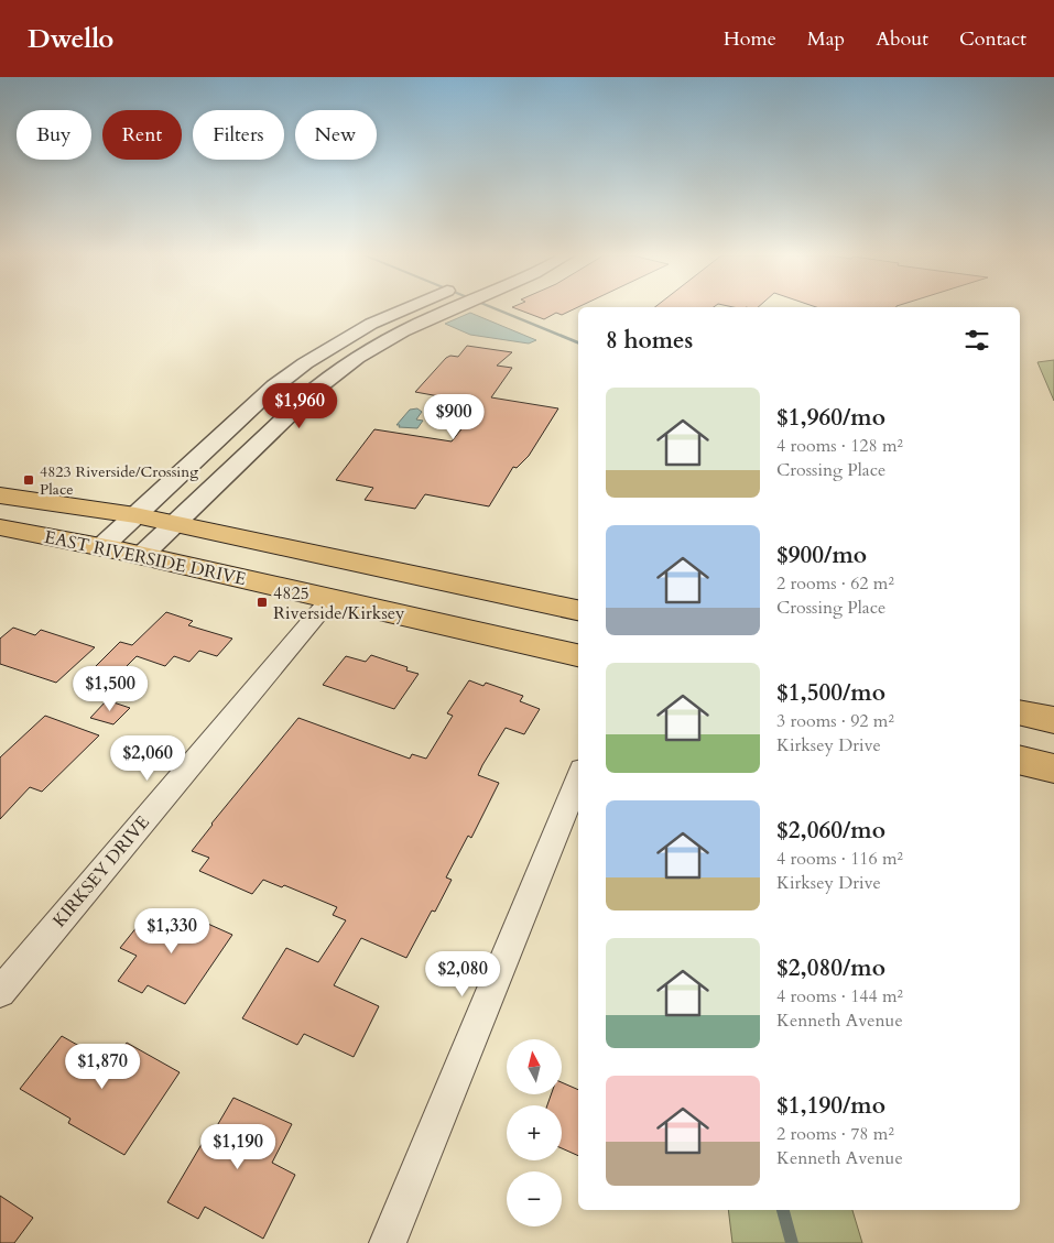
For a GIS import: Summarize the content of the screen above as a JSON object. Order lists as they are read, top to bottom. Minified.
{"streets":{"main road":["EAST RIVERSIDE DRIVE"],"street":["KIRKSEY DRIVE"]},"crossings":[["EAST RIVERSIDE DRIVE","KIRKSEY DRIVE"]],"places":{"transit":["4823 Riverside/Crossing Place","4825 Riverside/Kirksey"]},"north":"top","page":{"header":"Dwello","nav":["Home","Map","About","Contact"],"chip":["Buy","Rent","Filters","New"],"heading":"8 homes","list":[{"name":"$1,960/mo","note":"4 rooms · 128 m² · Crossing Place"},{"name":"$900/mo","note":"2 rooms · 62 m² · Crossing Place"},{"name":"$1,500/mo","note":"3 rooms · 92 m² · Kirksey Drive"},{"name":"$2,060/mo","note":"4 rooms · 116 m² · Kirksey Drive"},{"name":"$2,080/mo","note":"4 rooms · 144 m² · Kenneth Avenue"},{"name":"$1,190/mo","note":"2 rooms · 78 m² · Kenneth Avenue"}],"price":["$1,960","$900","$1,500","$2,060","$1,330","$2,080","$1,870","$1,190"],"map_buttons":["+","−"]}}
